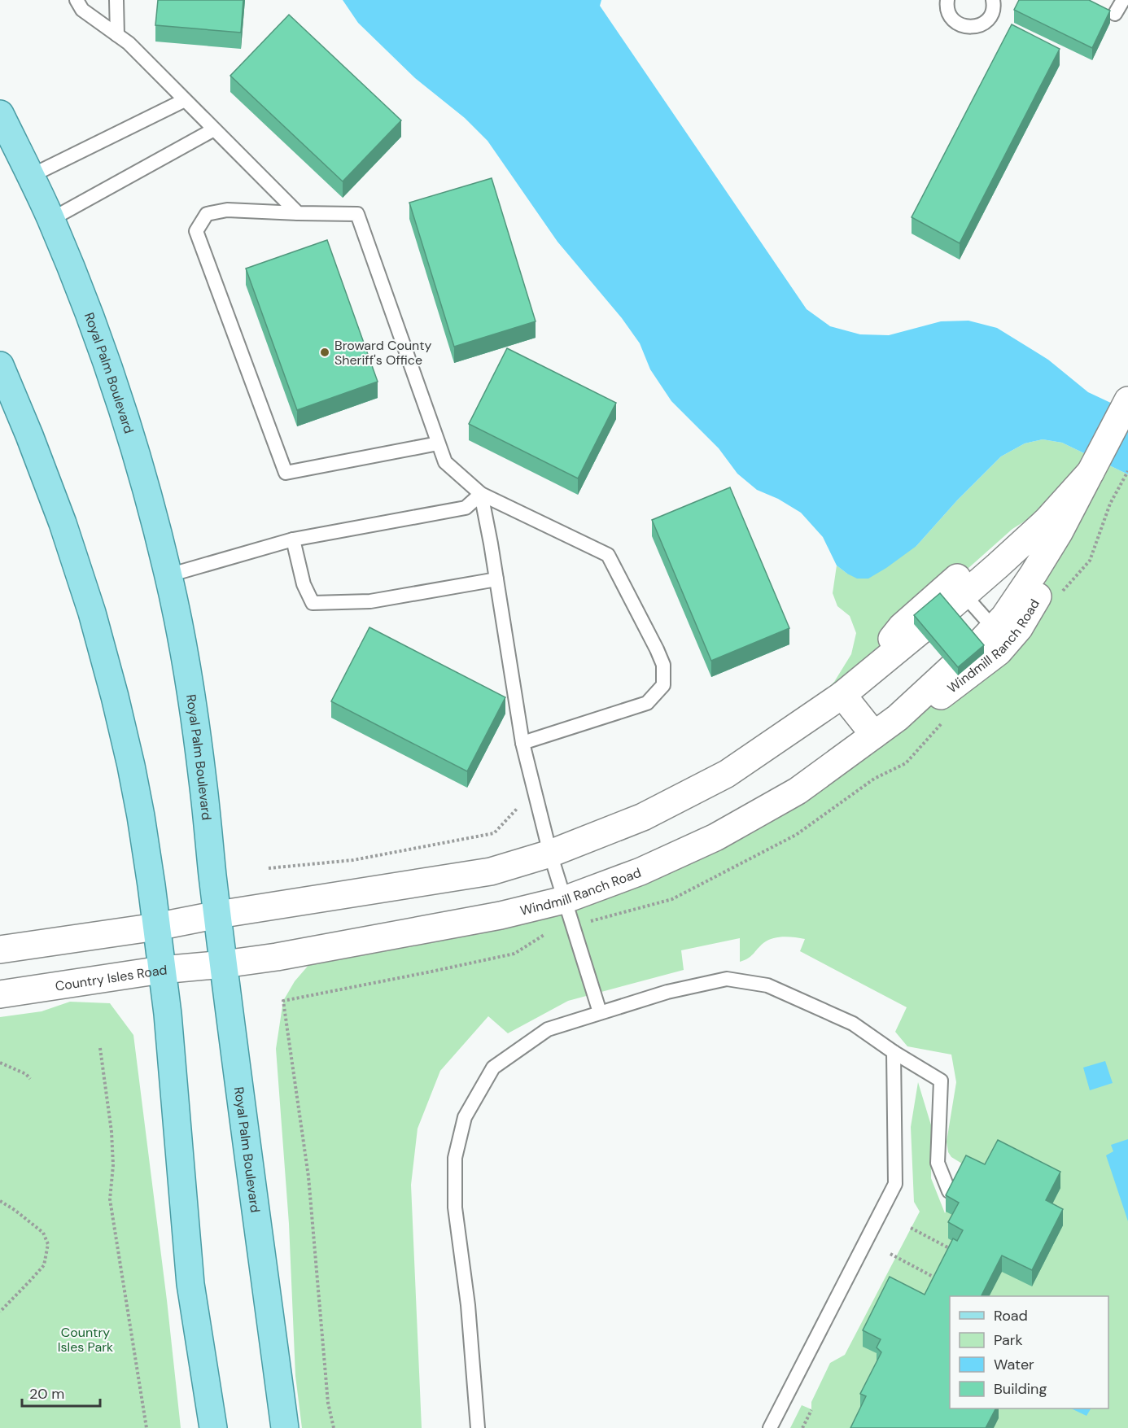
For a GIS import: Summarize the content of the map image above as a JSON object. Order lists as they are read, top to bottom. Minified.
{"streets":{"main road":["Royal Palm Boulevard"],"street":["Windmill Ranch Road","Country Isles Road"]},"crossings":[["Royal Palm Boulevard","Windmill Ranch Road"],["Royal Palm Boulevard","Country Isles Road"],["Windmill Ranch Road","Country Isles Road"]],"parks":["Country Isles Park"],"places":["Broward County Sheriff's Office"],"legend":["Road","Park","Water","Building"],"scale_bar":"20 m"}
